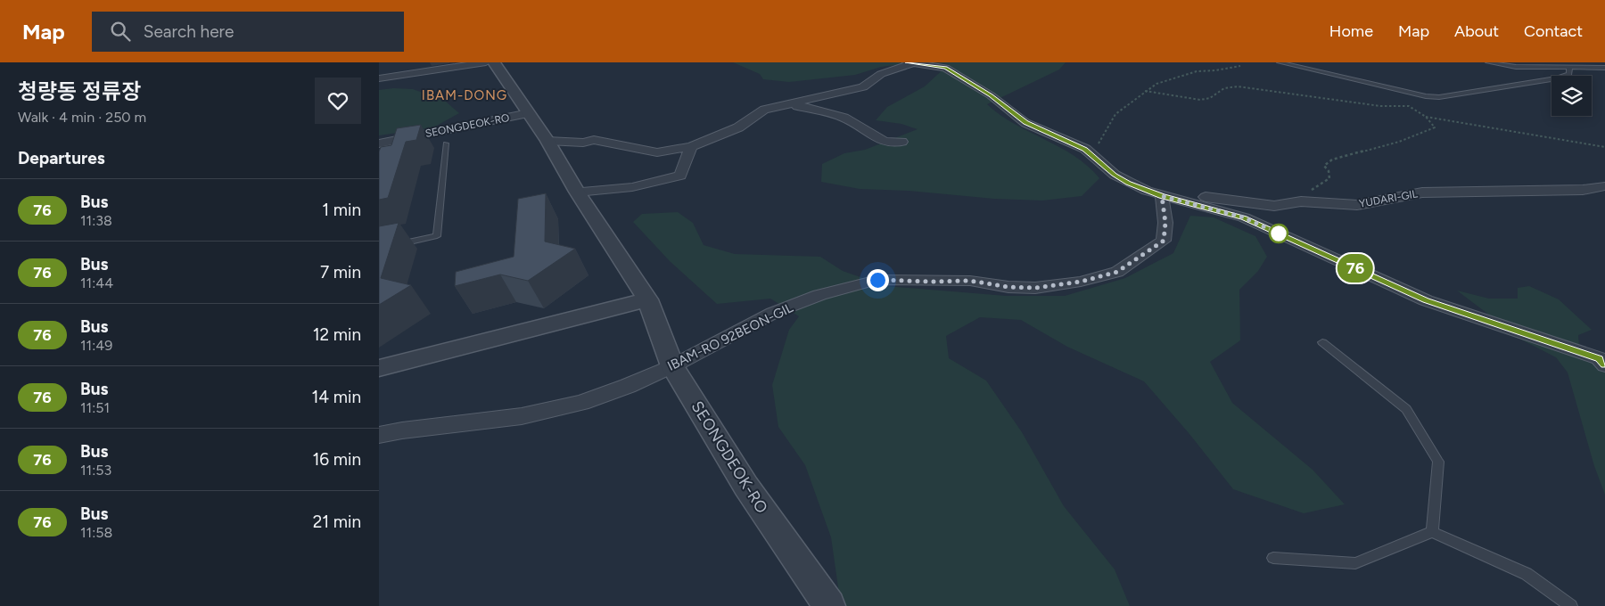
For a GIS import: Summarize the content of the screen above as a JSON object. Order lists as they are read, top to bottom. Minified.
{"streets":{"street":["SEONGDEOK-RO","YUDARI-GIL","IBAM-RO 92BEON-GIL"]},"crossings":[["SEONGDEOK-RO","IBAM-RO 92BEON-GIL"],["YUDARI-GIL","IBAM-RO 92BEON-GIL"]],"districts":["IBAM-DONG"],"lines":["bus line 76"],"page":{"header":"Map","search":"Search here","nav":["Home","Map","About","Contact"],"heading":[["청량동 정류장","Walk · 4 min · 250 m"],"Departures"],"on_map":"76","list":[{"mark":"76","name":"Bus","note":"11:38","value":"1 min"},{"mark":"76","name":"Bus","note":"11:44","value":"7 min"},{"mark":"76","name":"Bus","note":"11:49","value":"12 min"},{"mark":"76","name":"Bus","note":"11:51","value":"14 min"},{"mark":"76","name":"Bus","note":"11:53","value":"16 min"},{"mark":"76","name":"Bus","note":"11:58","value":"21 min"}]}}
